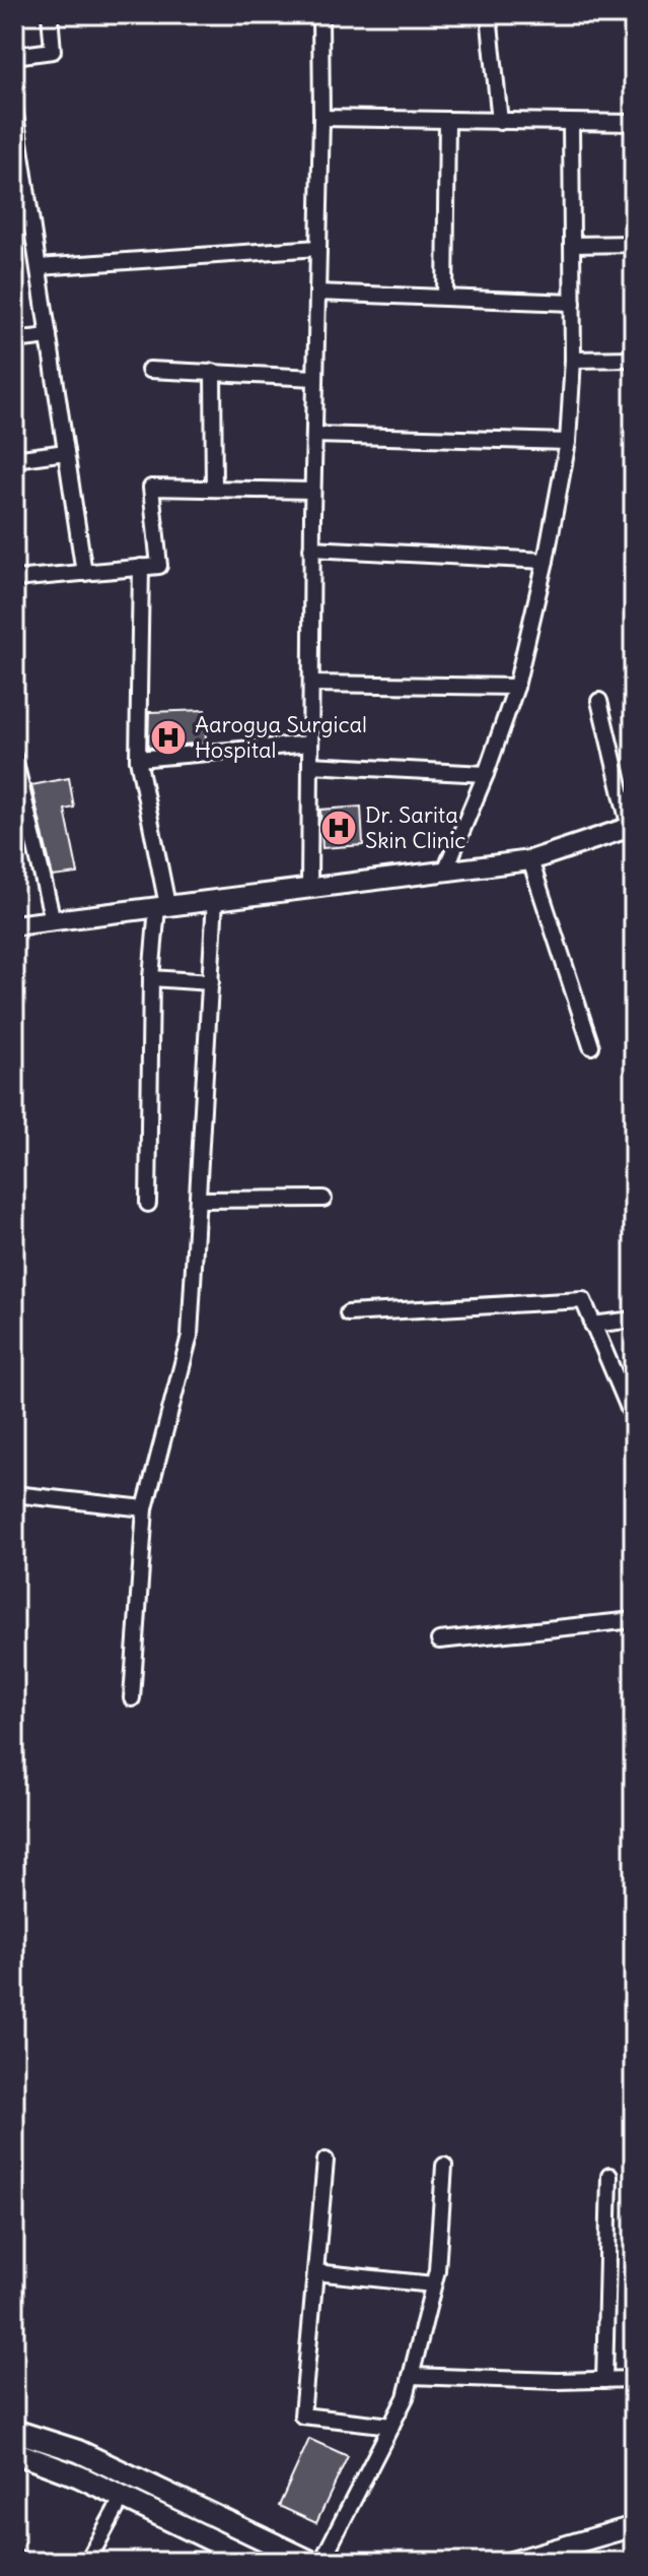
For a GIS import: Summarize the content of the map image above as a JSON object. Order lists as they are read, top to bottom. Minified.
{"places":{"hospital":["Aarogya Surgical Hospital","Dr. Sarita Skin Clinic"]}}
